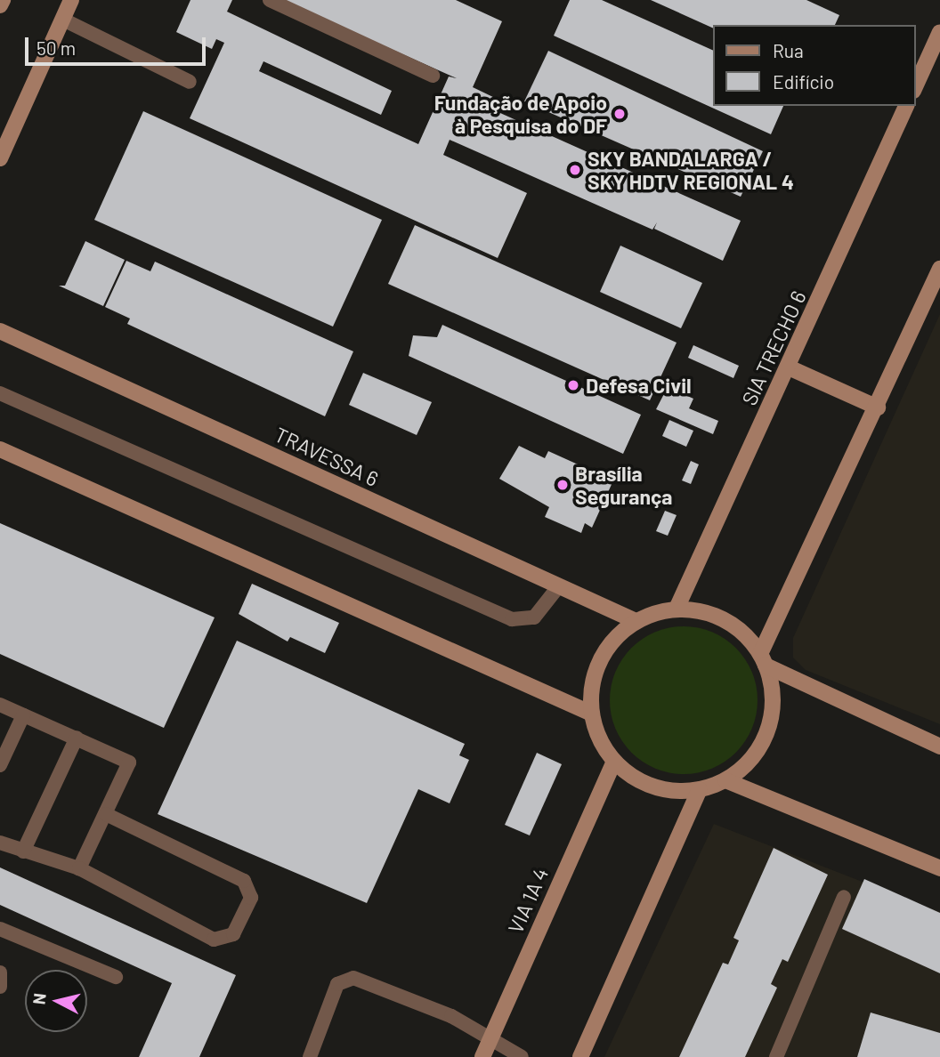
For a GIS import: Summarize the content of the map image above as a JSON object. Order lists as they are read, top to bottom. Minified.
{"streets":{"main road":["SIA TRECHO 6","TRAVESSA 6","VIA 1A 4"]},"crossings":[["SIA TRECHO 6","TRAVESSA 6"],["SIA TRECHO 6","VIA 1A 4"],["TRAVESSA 6","VIA 1A 4"]],"places":["Fundação de Apoio à Pesquisa do DF","SKY BANDALARGA / SKY HDTV REGIONAL 4","Defesa Civil","Brasília Segurança"],"legend":["Rua","Edifício"],"scale_bar":"50 m","north":"left"}
